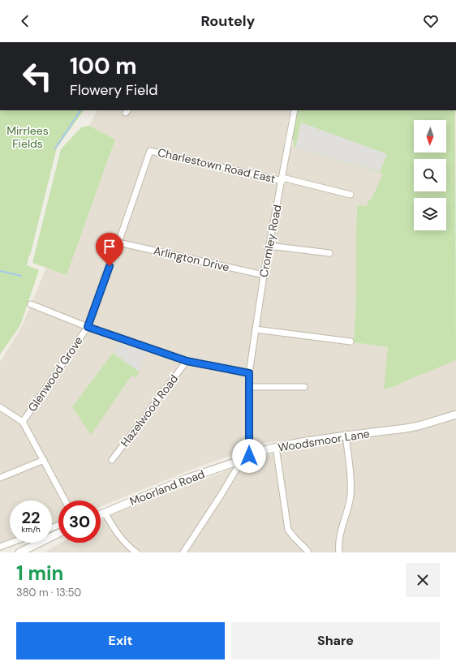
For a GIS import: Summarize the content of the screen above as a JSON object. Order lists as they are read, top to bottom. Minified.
{"streets":{"street":["Charlestown Road East","Cromley Road","Arlington Drive","Glenwood Grove","Hazelwood Road","Woodsmoor Lane","Moorland Road"]},"crossings":[["Charlestown Road East","Cromley Road"],["Charlestown Road East","Glenwood Grove"],["Cromley Road","Arlington Drive"],["Cromley Road","Woodsmoor Lane"],["Arlington Drive","Glenwood Grove"],["Woodsmoor Lane","Moorland Road"]],"parks":["Mirrlees Fields"],"north":"bottom","page":{"header":"Routely","turn":["100 m","Flowery Field"],"speed":"22 km/h","limit":"30","heading":["1 min","380 m · 13:50"],"buttons":["Exit","Share"]}}
